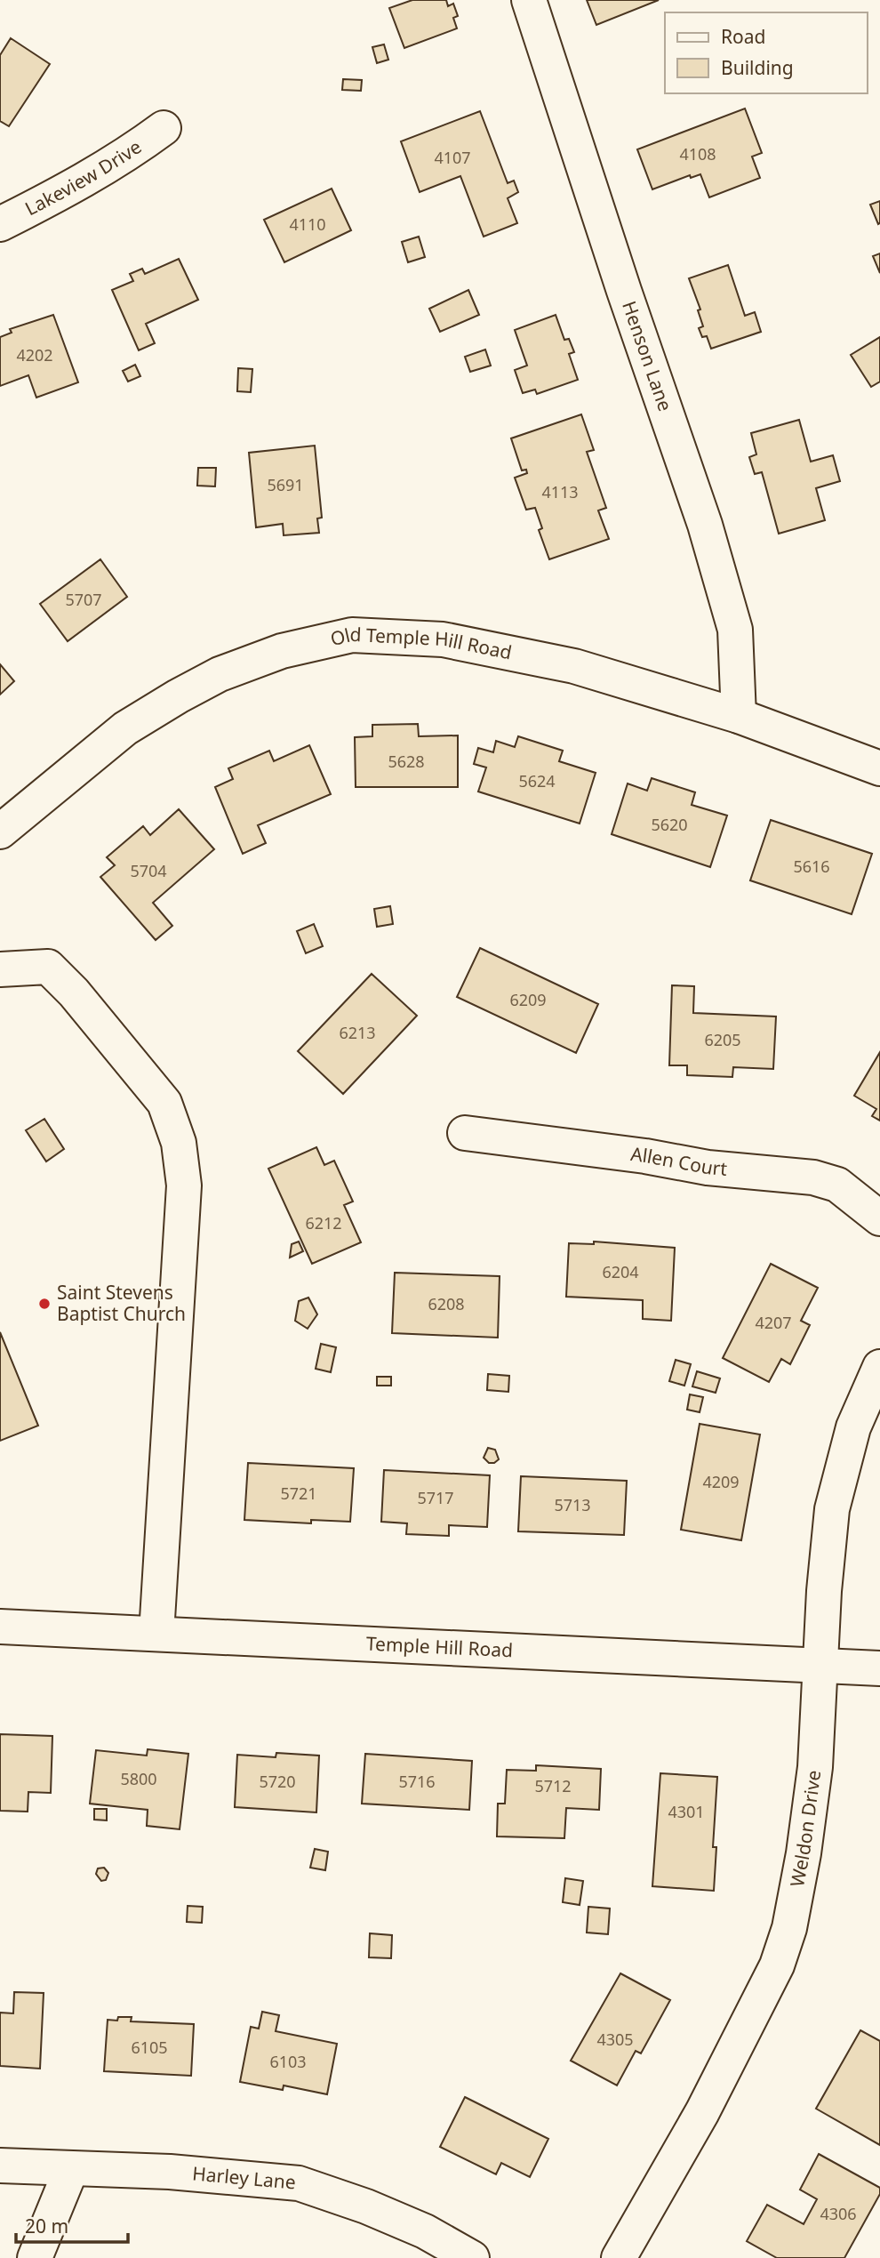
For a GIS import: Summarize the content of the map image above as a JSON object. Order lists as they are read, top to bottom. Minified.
{"streets":{"street":["Lakeview Drive","Henson Lane","Old Temple Hill Road","Allen Court","Temple Hill Road","Weldon Drive","Harley Lane"]},"crossings":[["Henson Lane","Old Temple Hill Road"],["Temple Hill Road","Weldon Drive"]],"places":["Saint Stevens Baptist Church"],"house_numbers":["4108","4107","4110","4202","5691","4113","5707","5628","5624","5620","5616","5704","6209","6213","6205","6212","6204","6208","4207","4209","5721","5717","5713","5800","5720","5716","5712","4301","4305","6105","6103","4306"],"legend":["Road","Building"],"scale_bar":"20 m"}
